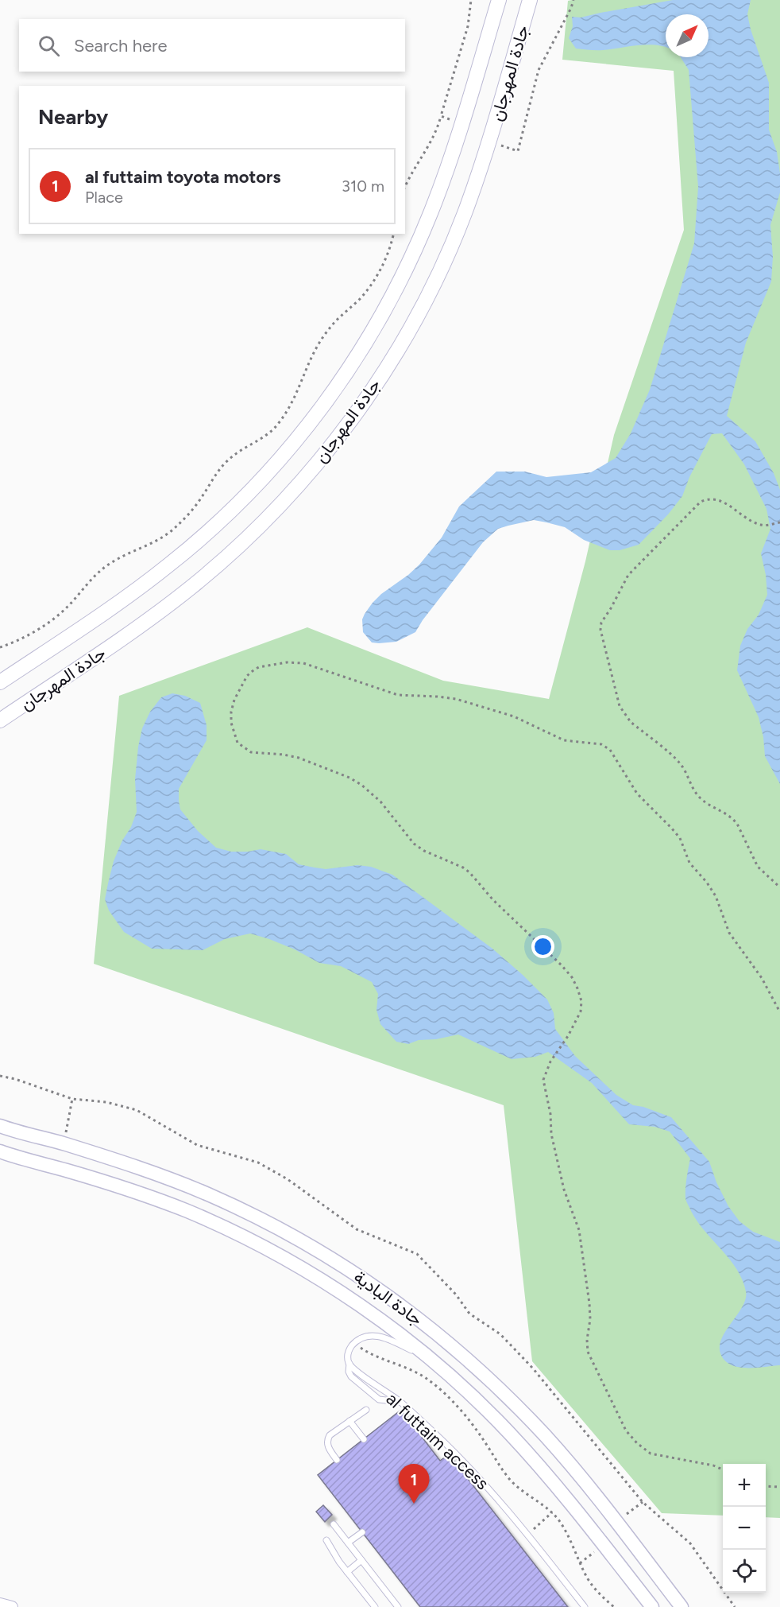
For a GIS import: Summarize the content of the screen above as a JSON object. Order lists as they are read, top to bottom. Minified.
{"streets":{"main road":["جادة المهرجان"],"street":["جادة البادية"],"lane":["al futtaim access"]},"north":"top right","page":{"search":"Search here","heading":"Nearby","list":[{"mark":"1","name":"al futtaim toyota motors","note":"Place","value":"310 m"}],"map_buttons":["+","−"],"pins":"1"}}
